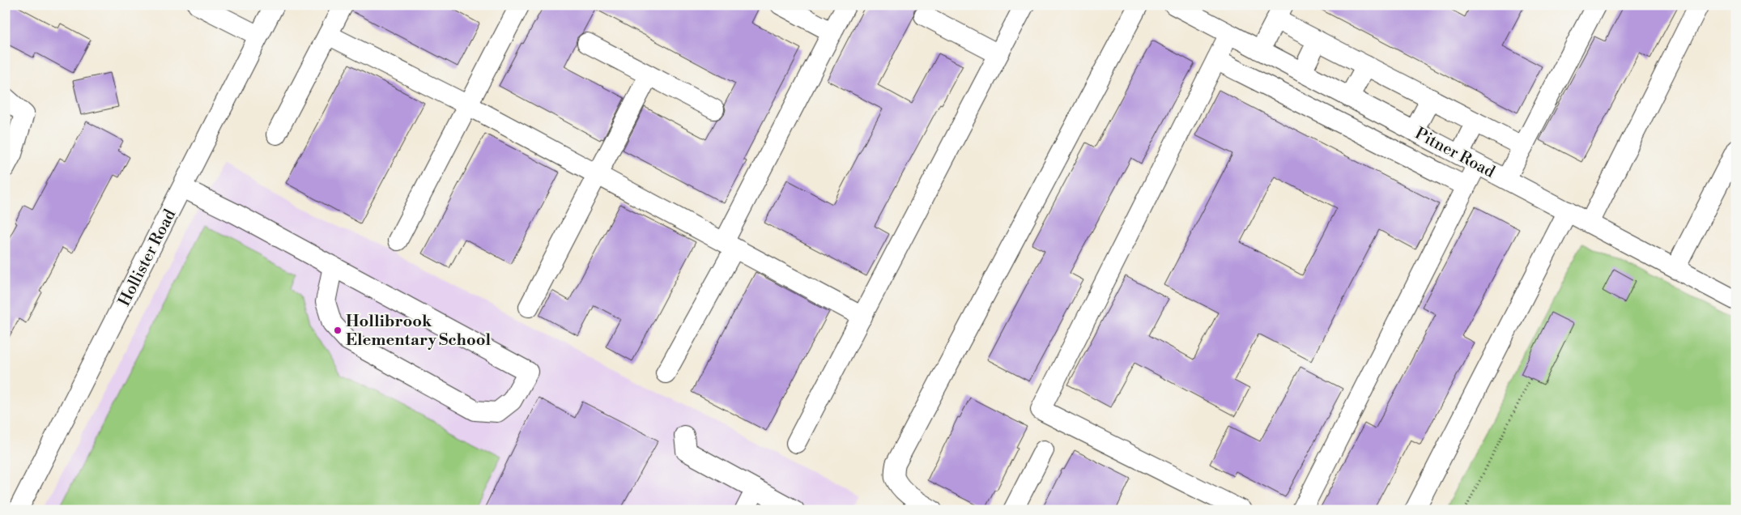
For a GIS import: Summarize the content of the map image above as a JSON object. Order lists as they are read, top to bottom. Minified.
{"streets":{"street":["Pitner Road","Hollister Road"]},"places":["Hollibrook Elementary School"]}
